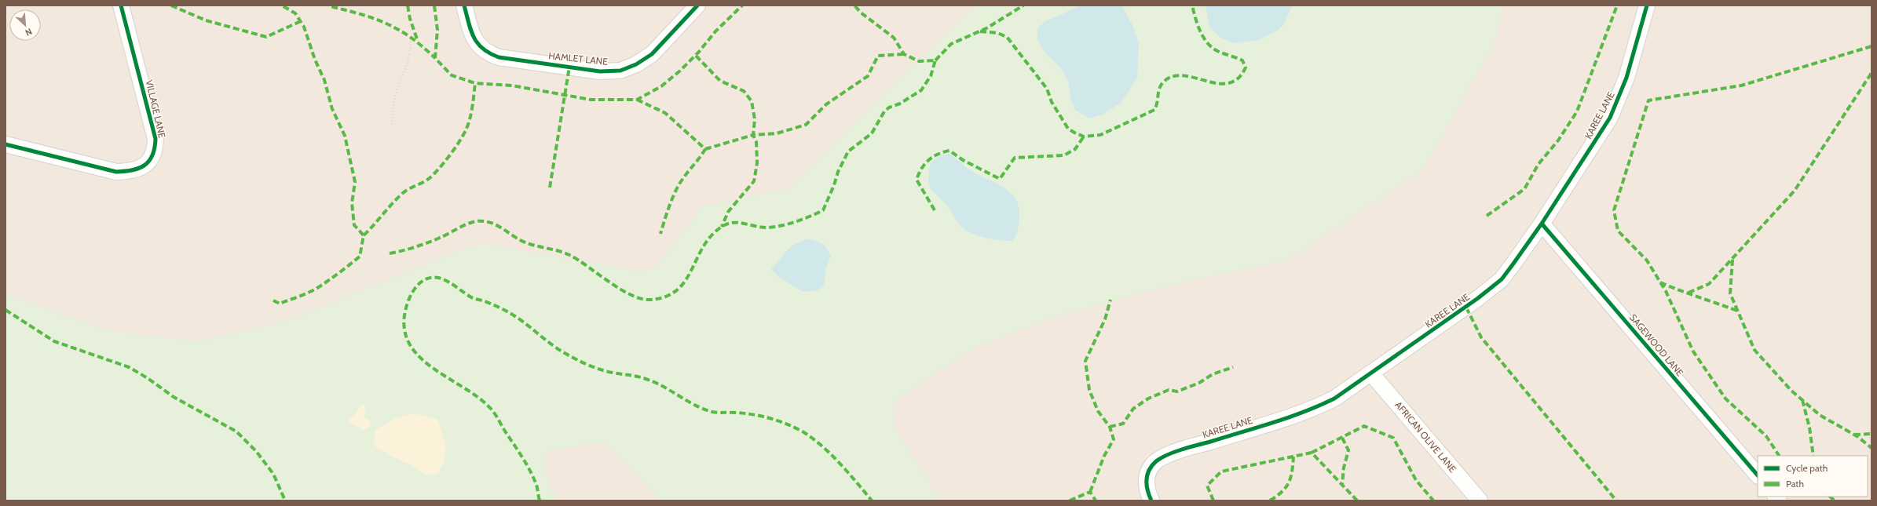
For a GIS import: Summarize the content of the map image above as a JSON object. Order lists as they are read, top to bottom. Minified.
{"streets":{"street":["HAMLET LANE","VILLAGE LANE","KAREE LANE","SAGEWOOD LANE","AFRICAN OLIVE LANE"]},"crossings":[["KAREE LANE","SAGEWOOD LANE"],["KAREE LANE","AFRICAN OLIVE LANE"]],"legend":["Cycle path","Path"],"north":"bottom right"}
